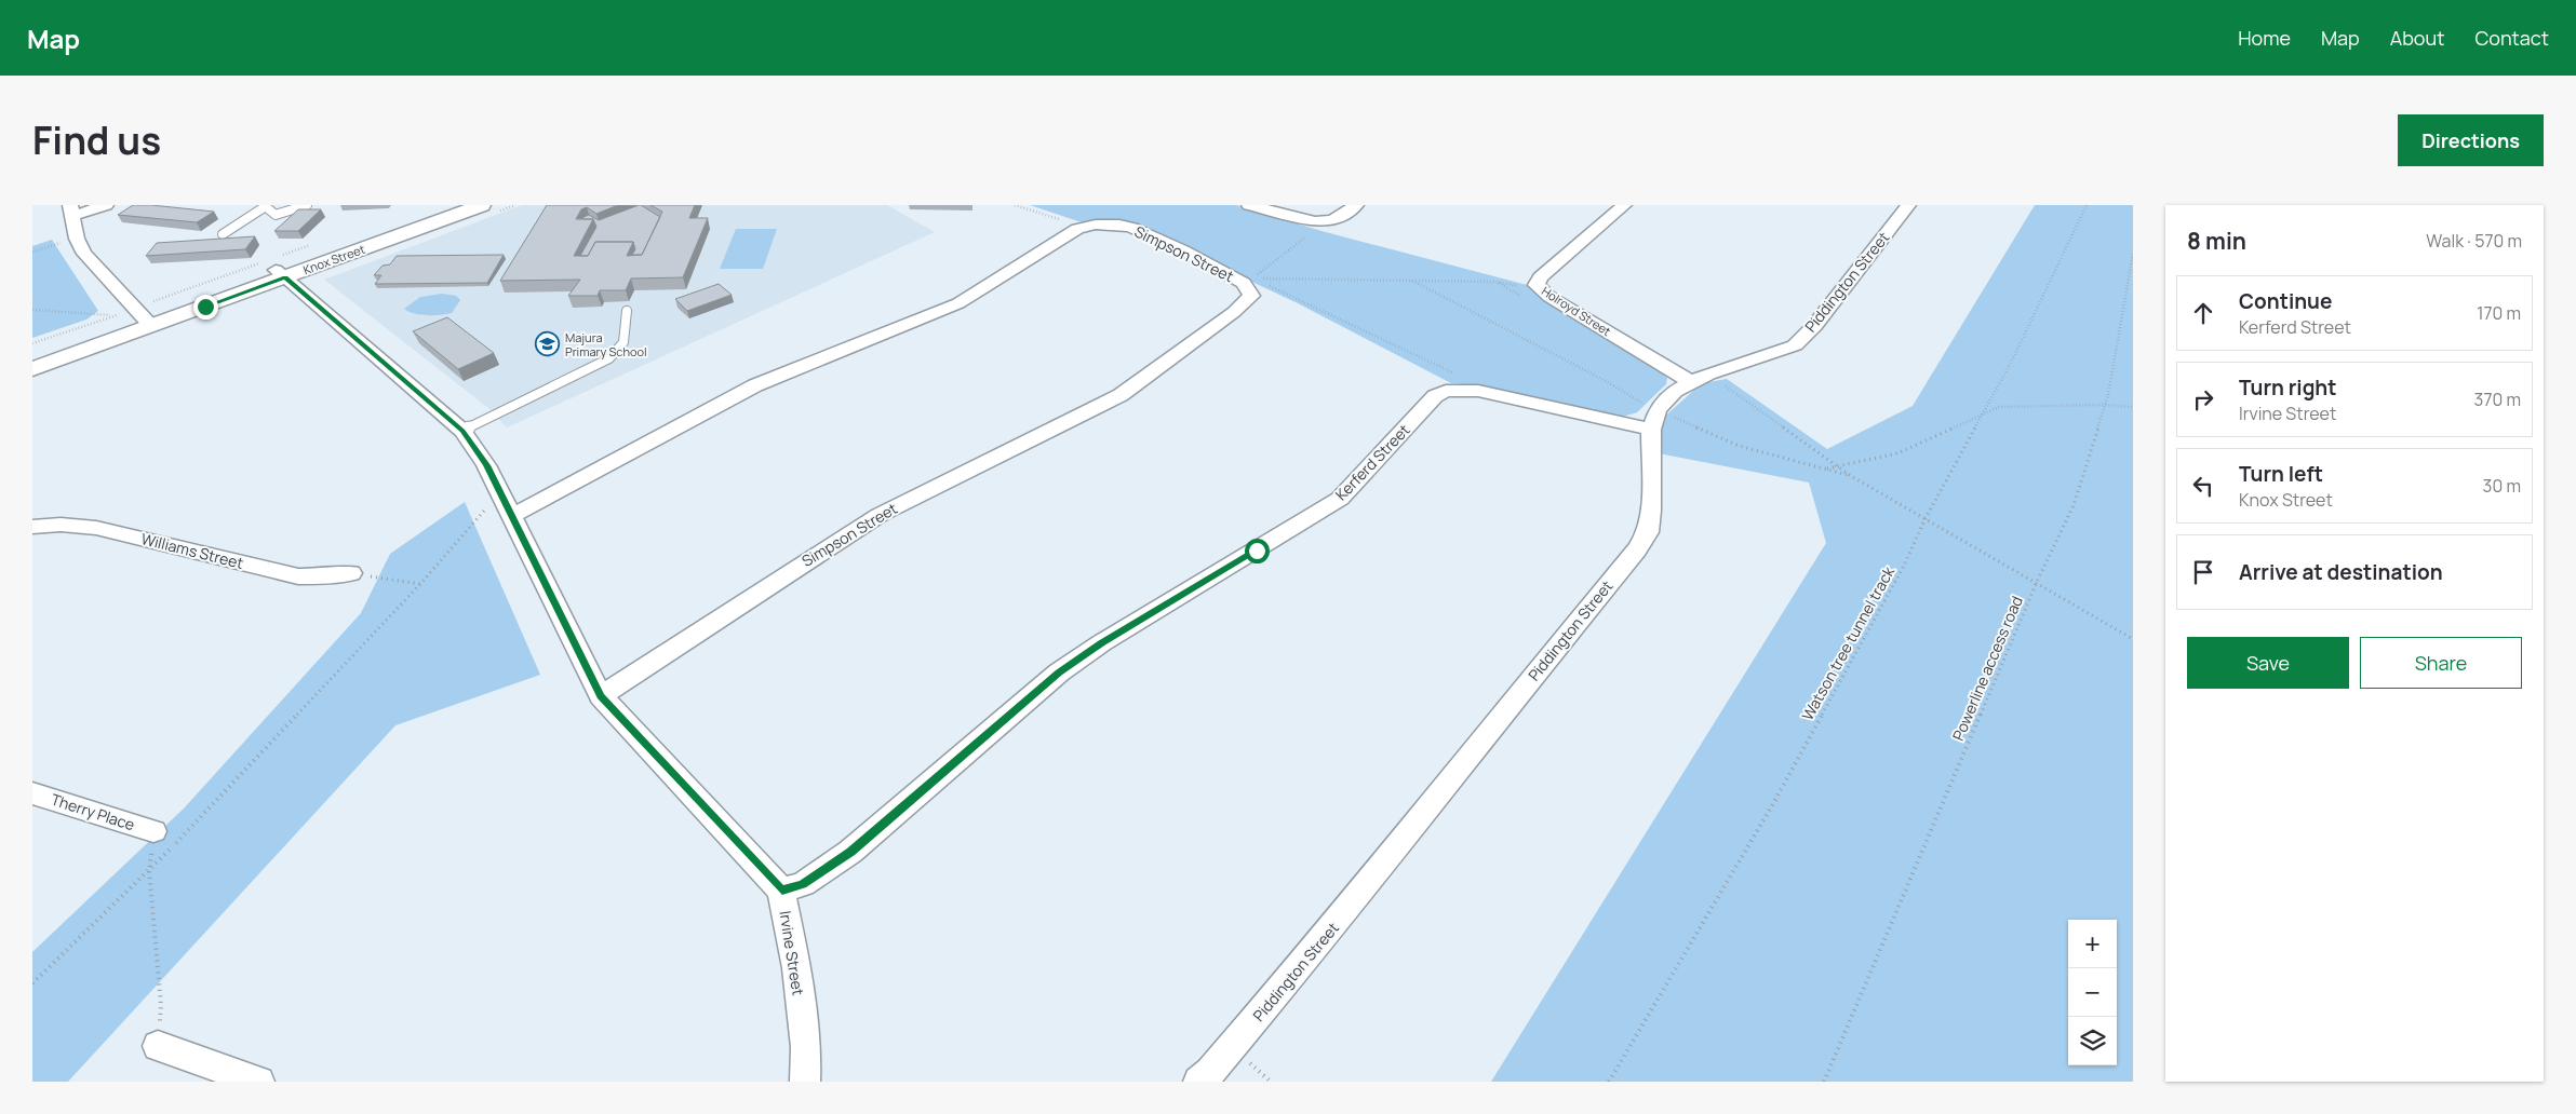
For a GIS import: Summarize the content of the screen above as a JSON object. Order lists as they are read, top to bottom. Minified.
{"streets":{"street":["Simpson Street","Knox Street","Piddington Street","Holroyd Street","Kerferd Street","Williams Street","Therry Place","Irvine Street"],"path":["Watson tree tunnel track","Powerline access road"]},"crossings":[["Simpson Street","Irvine Street"],["Knox Street","Irvine Street"],["Piddington Street","Holroyd Street"],["Piddington Street","Kerferd Street"],["Kerferd Street","Irvine Street"]],"places":{"school or university":["Majura Primary School"]},"page":{"header":"Map","nav":["Home","Map","About","Contact"],"title":"Find us","buttons":["Directions",["Save","Share"]],"heading":["8 min","Walk · 570 m"],"list":[["Continue","Kerferd Street","170 m"],["Turn right","Irvine Street","370 m"],["Turn left","Knox Street","30 m"],"Arrive at destination"],"map_buttons":["+","−"]}}
